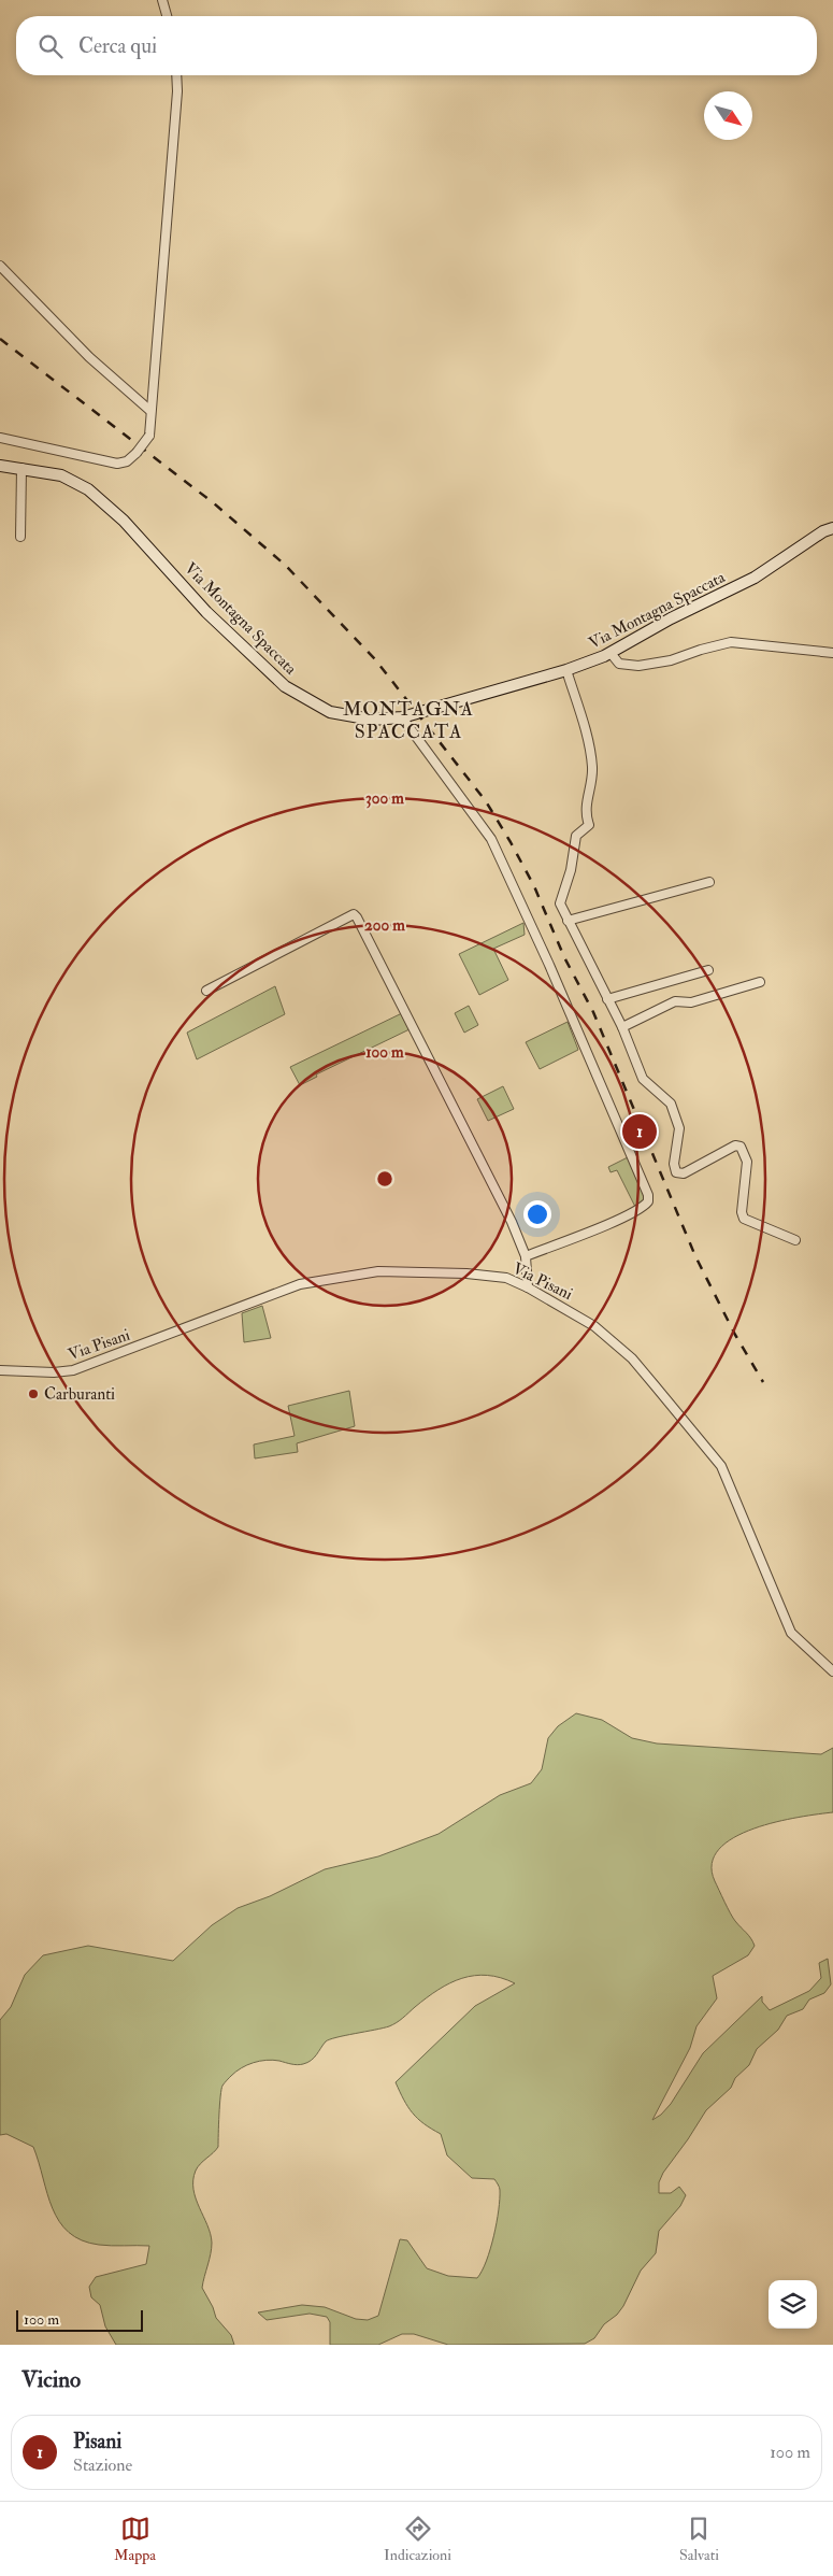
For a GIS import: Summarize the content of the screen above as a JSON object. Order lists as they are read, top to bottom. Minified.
{"streets":{"main road":["Via Montagna Spaccata"],"street":["Via Pisani"]},"districts":["MONTAGNA SPACCATA"],"places":["Carburanti"],"scale_bar":"100 m","north":"bottom right","page":{"search":"Cerca qui","pins":"1","scale":"100 m","heading":"Vicino","list":[{"mark":"1","name":"Pisani","note":"Stazione","value":"100 m"}],"nav":["Mappa","Indicazioni","Salvati"]},"rings":["300 m","200 m","100 m"]}
